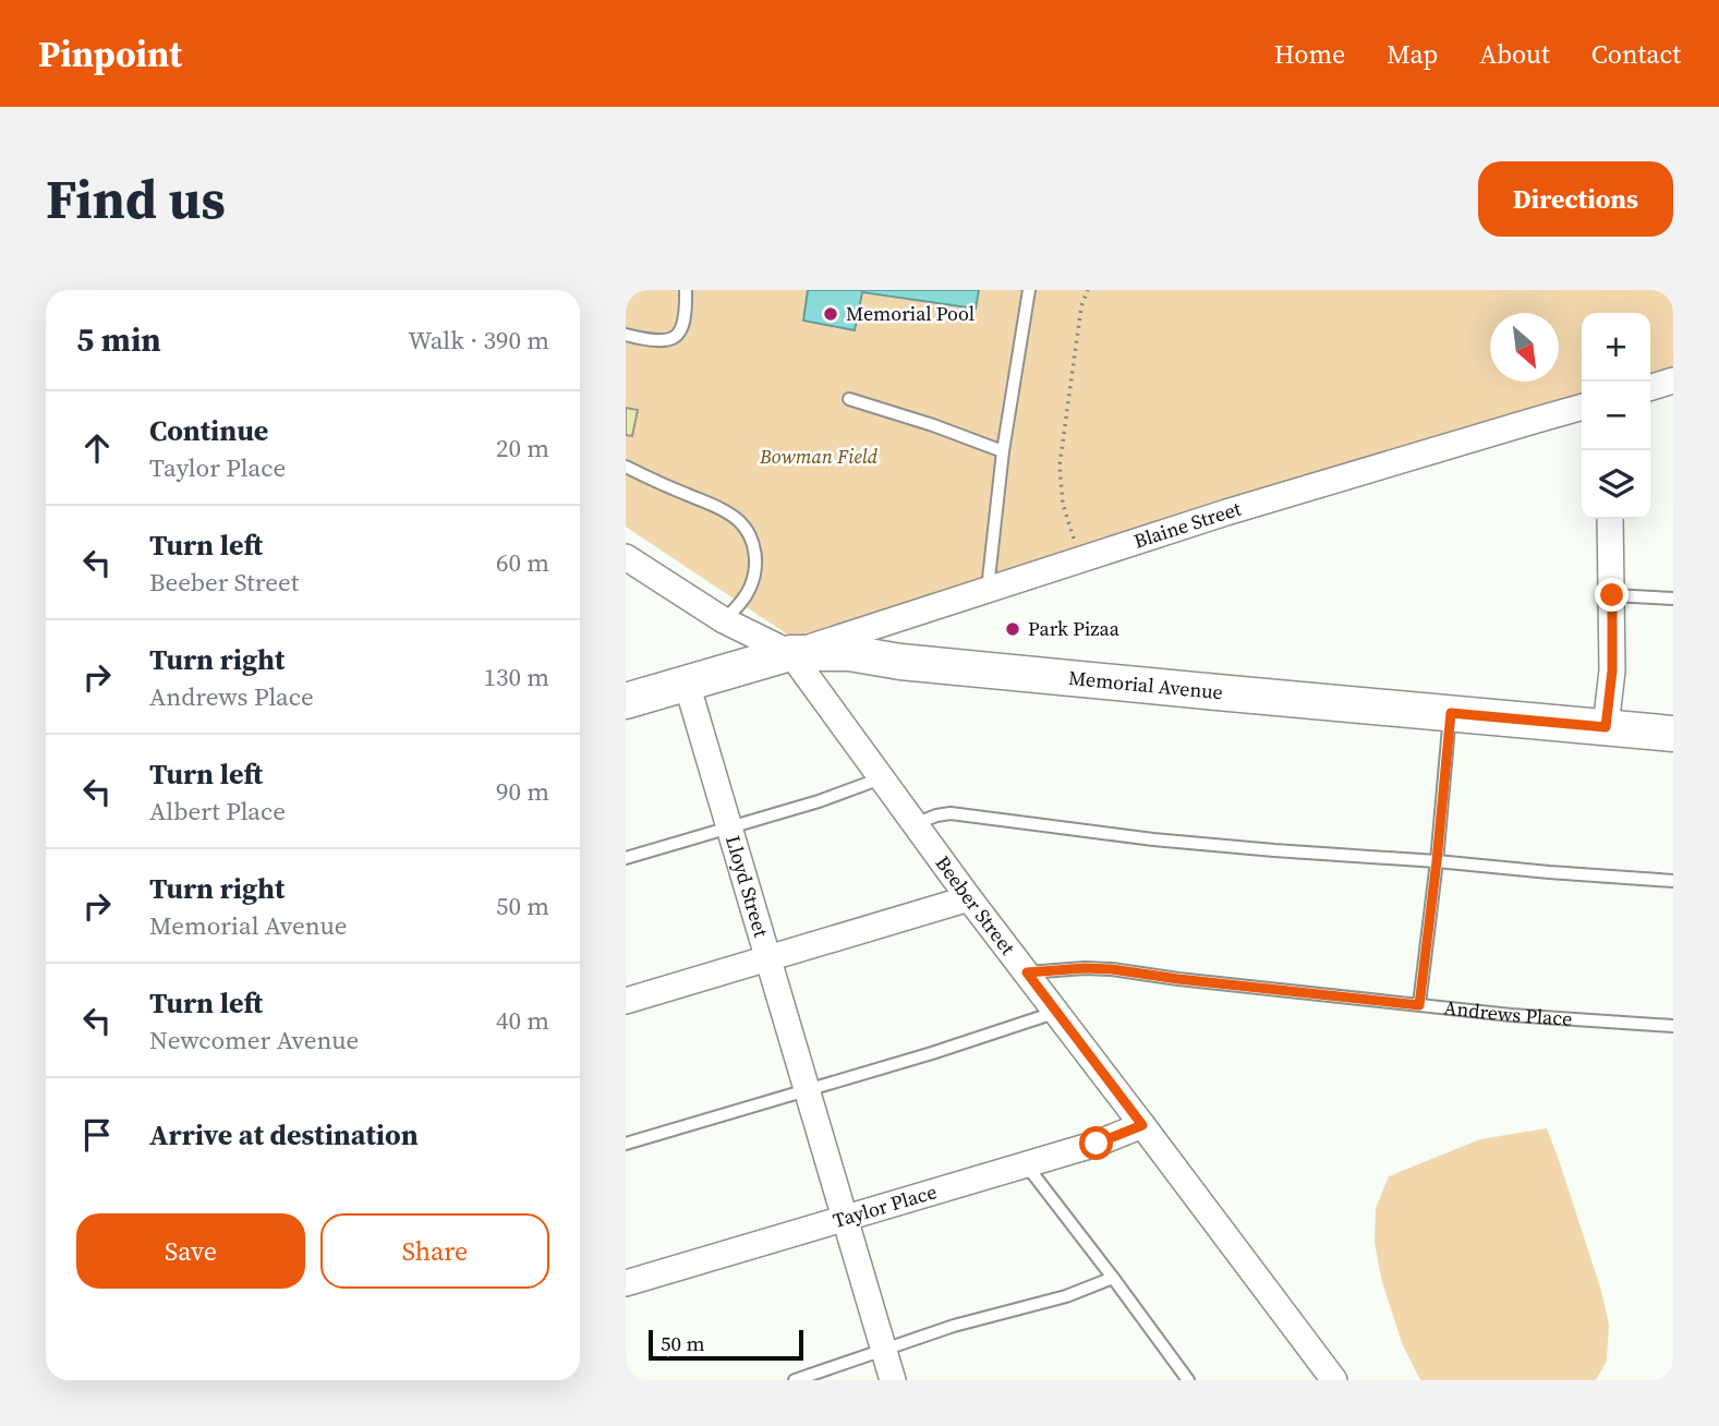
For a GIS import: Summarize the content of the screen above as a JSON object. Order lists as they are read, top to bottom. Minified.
{"streets":{"street":["Blaine Street","Memorial Avenue","Lloyd Street","Beeber Street","Taylor Place"],"lane":["Andrews Place"]},"crossings":[["Blaine Street","Memorial Avenue"],["Blaine Street","Beeber Street"],["Memorial Avenue","Lloyd Street"],["Memorial Avenue","Beeber Street"],["Lloyd Street","Taylor Place"],["Beeber Street","Andrews Place"],["Beeber Street","Taylor Place"]],"parks":["Bowman Field"],"places":["Memorial Pool","Park Pizaa"],"scale_bar":"50 m","north":"bottom right","page":{"header":"Pinpoint","nav":["Home","Map","About","Contact"],"buttons":["Directions",["Save","Share"]],"title":"Find us","heading":["5 min","Walk · 390 m"],"map_buttons":["+","−"],"list":[["Continue","Taylor Place","20 m"],["Turn left","Beeber Street","60 m"],["Turn right","Andrews Place","130 m"],["Turn left","Albert Place","90 m"],["Turn right","Memorial Avenue","50 m"],["Turn left","Newcomer Avenue","40 m"],"Arrive at destination"],"scale":"50 m"}}
